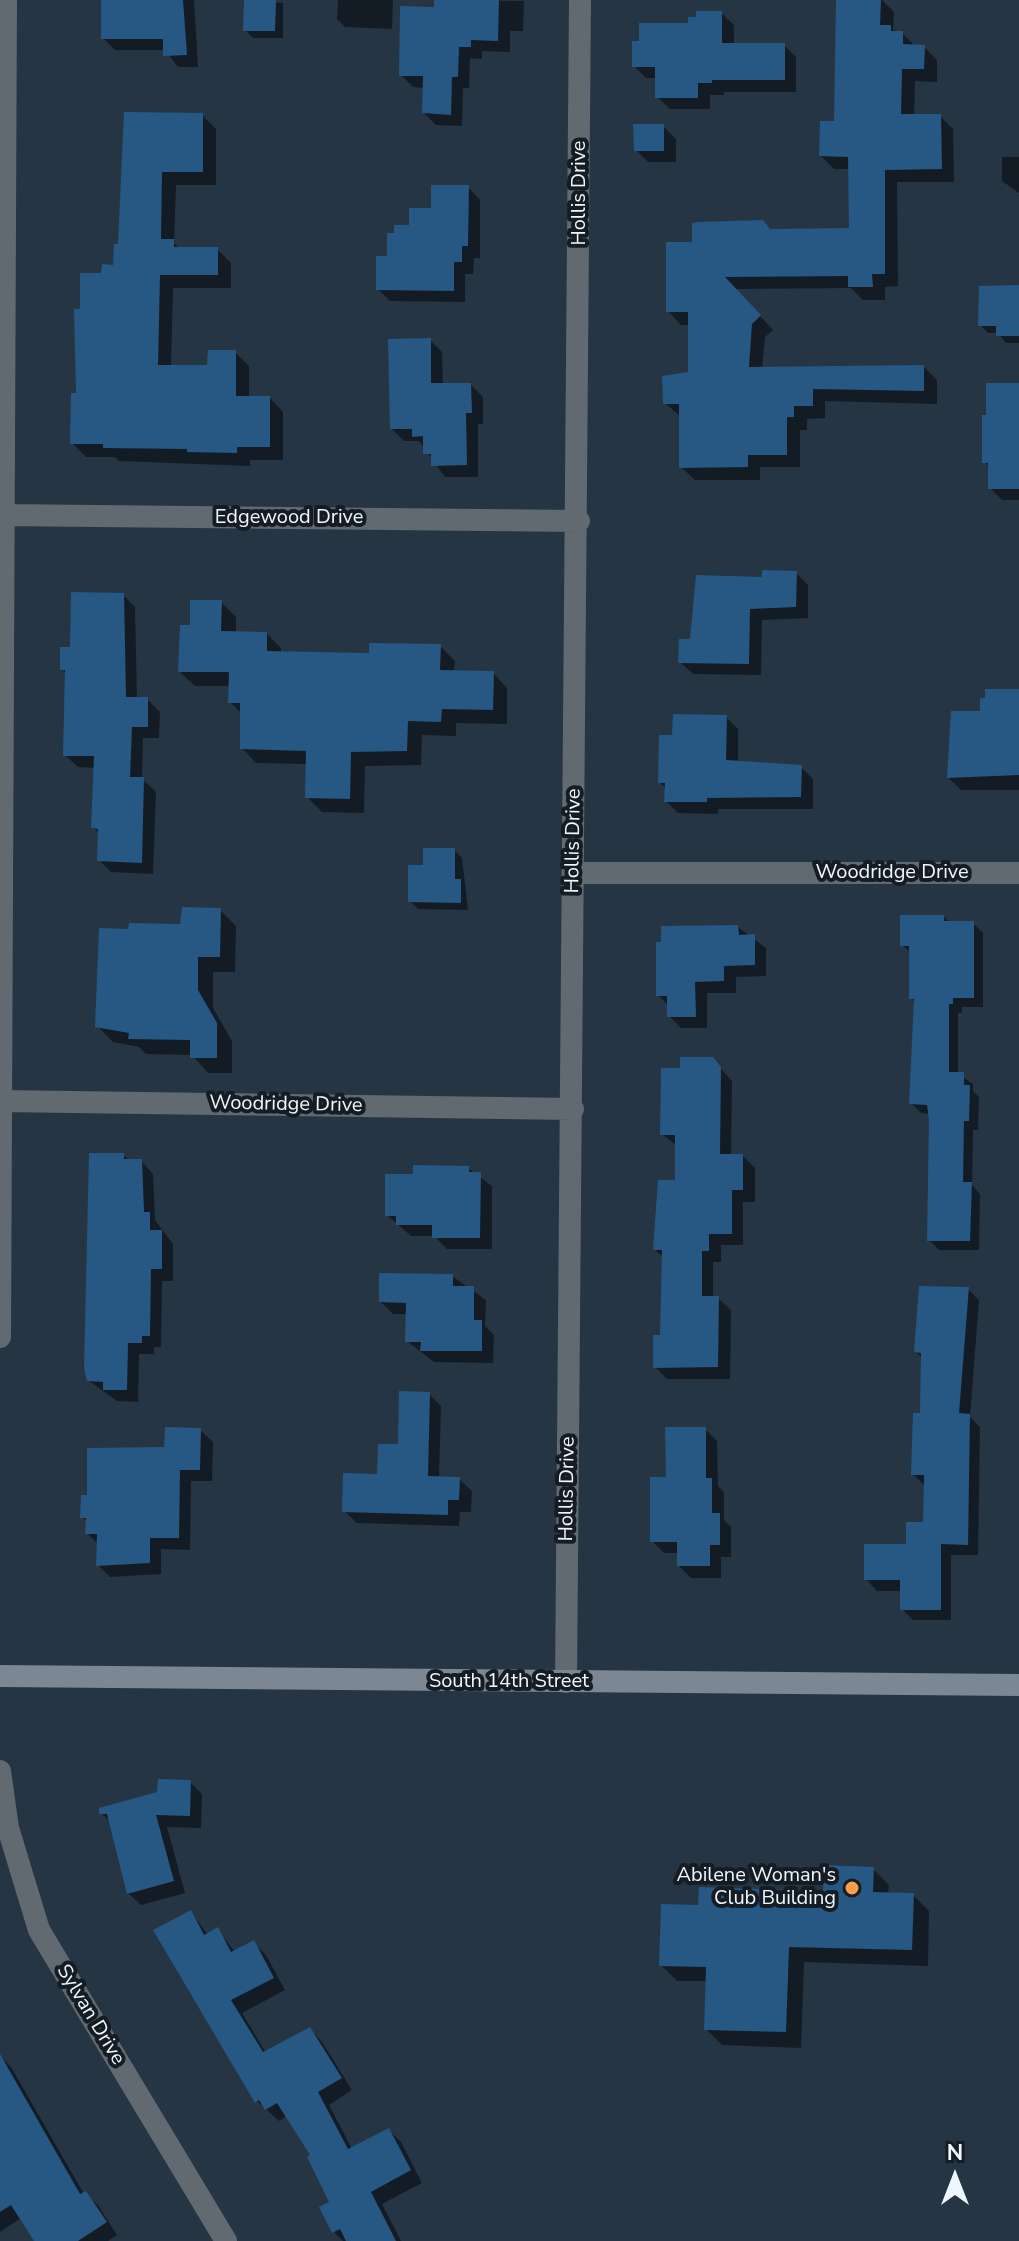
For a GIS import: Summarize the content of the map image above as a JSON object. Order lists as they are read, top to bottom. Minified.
{"streets":{"main road":["South 14th Street"],"street":["Hollis Drive","Edgewood Drive","Woodridge Drive","Sylvan Drive"]},"crossings":[["Hollis Drive","Edgewood Drive"],["Hollis Drive","Woodridge Drive"],["Hollis Drive","South 14th Street"]],"places":["Abilene Woman's Club Building"],"north":"top"}
